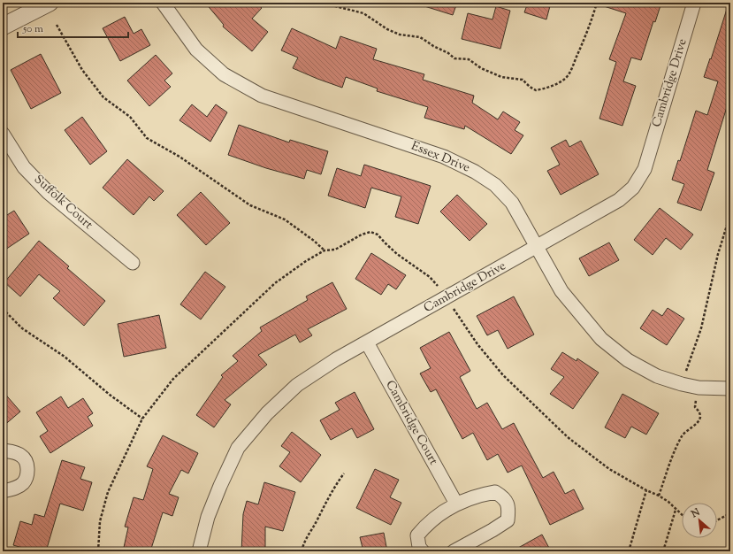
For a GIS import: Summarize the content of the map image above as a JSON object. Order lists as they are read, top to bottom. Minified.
{"streets":{"street":["Cambridge Drive","Essex Drive","Suffolk Court","Cambridge Court"]},"crossings":[["Cambridge Drive","Essex Drive"],["Cambridge Drive","Cambridge Court"]],"scale_bar":"50 m","north":"top left"}
